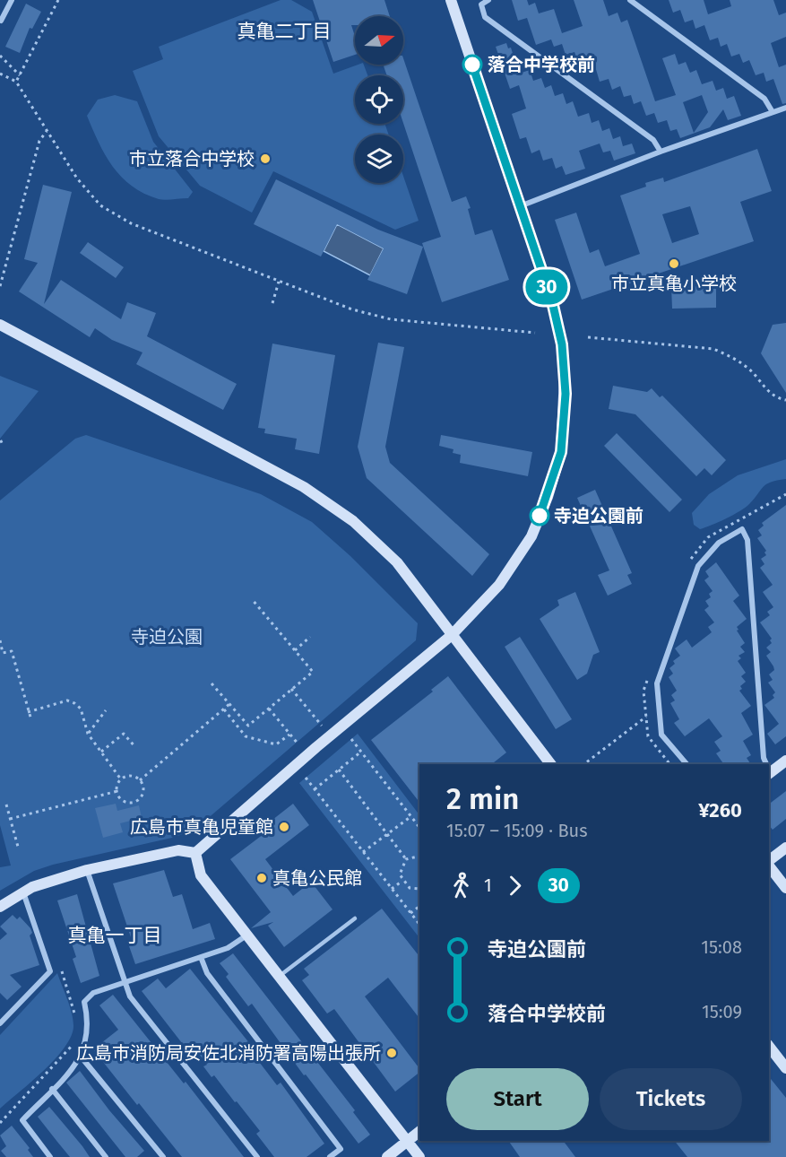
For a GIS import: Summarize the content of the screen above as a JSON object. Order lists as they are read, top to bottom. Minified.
{"districts":["真亀二丁目","真亀一丁目"],"parks":["寺迫公園"],"places":["落合中学校前","市立落合中学校","市立真亀小学校","寺迫公園前","広島市真亀児童館","真亀公民館","広島市消防局安佐北消防署高陽出張所"],"lines":["bus line 30"],"north":"right","page":{"on_map":"30","heading":["2 min","15:07 – 15:09 · Bus","¥260"],"legs":["1","30"],"list":[{"name":"寺迫公園前","value":"15:08"},{"name":"落合中学校前","value":"15:09"}],"buttons":["Start","Tickets"]}}
